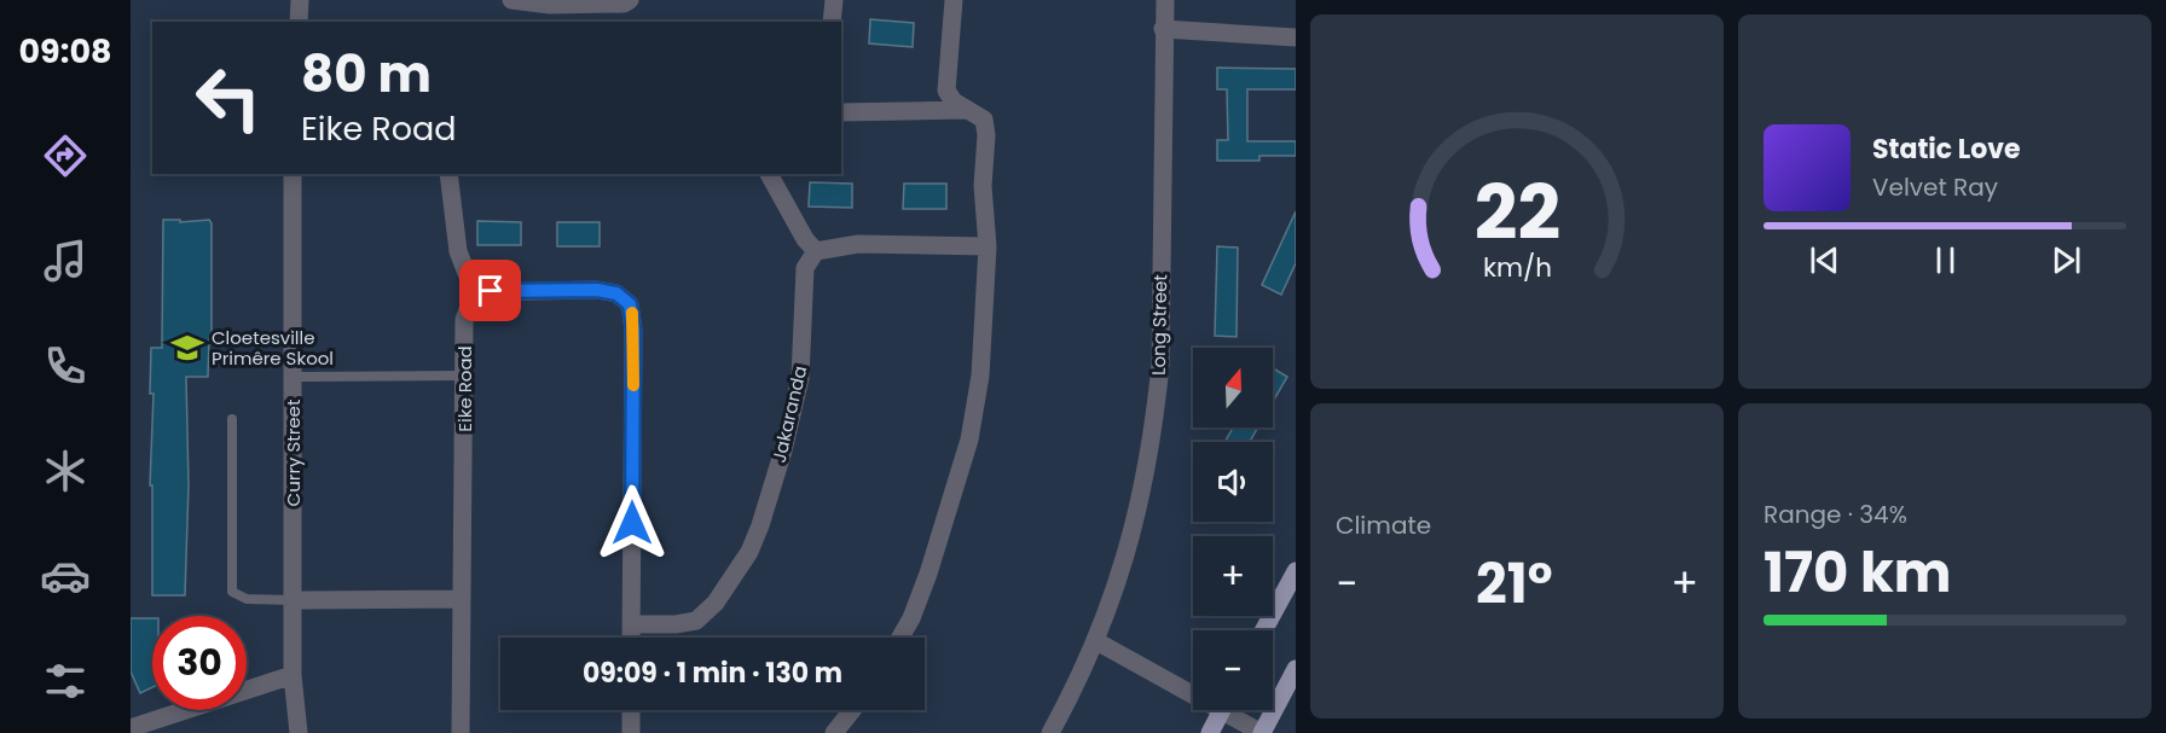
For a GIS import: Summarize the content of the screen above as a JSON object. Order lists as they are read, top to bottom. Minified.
{"streets":{"street":["Long Street","Eike Road","Jakaranda","Curry Street"]},"places":{"school or university":["Cloetesville Primêre Skool"]},"north":"top","page":{"tabs":"09:08","turn":["80 m","Eike Road"],"song":["Static Love","Velvet Ray"],"map_buttons":["+","−"],"tile":["Climate",["Range · 34%","170 km"]],"heat":["−","21°","+"],"limit":"30","trip":"09:09 · 1 min · 130 m","gauge":["22","km/h"]}}
